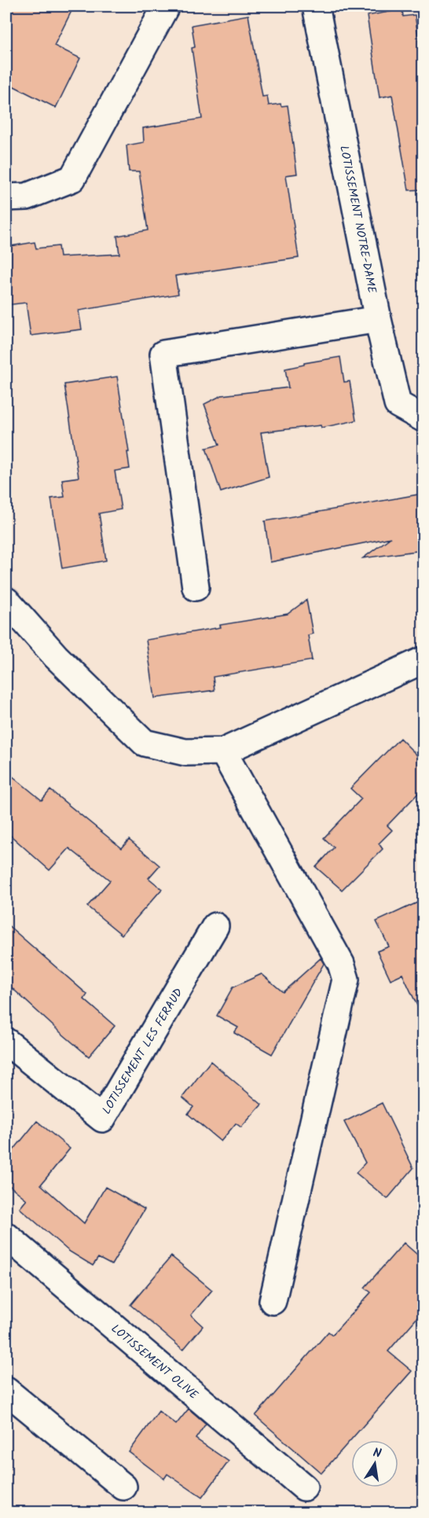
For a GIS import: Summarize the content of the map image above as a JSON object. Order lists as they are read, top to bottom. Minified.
{"streets":{"street":["LOTISSEMENT NOTRE-DAME","LOTISSEMENT LES FERAUD","LOTISSEMENT OLIVE"]},"north":"top"}
